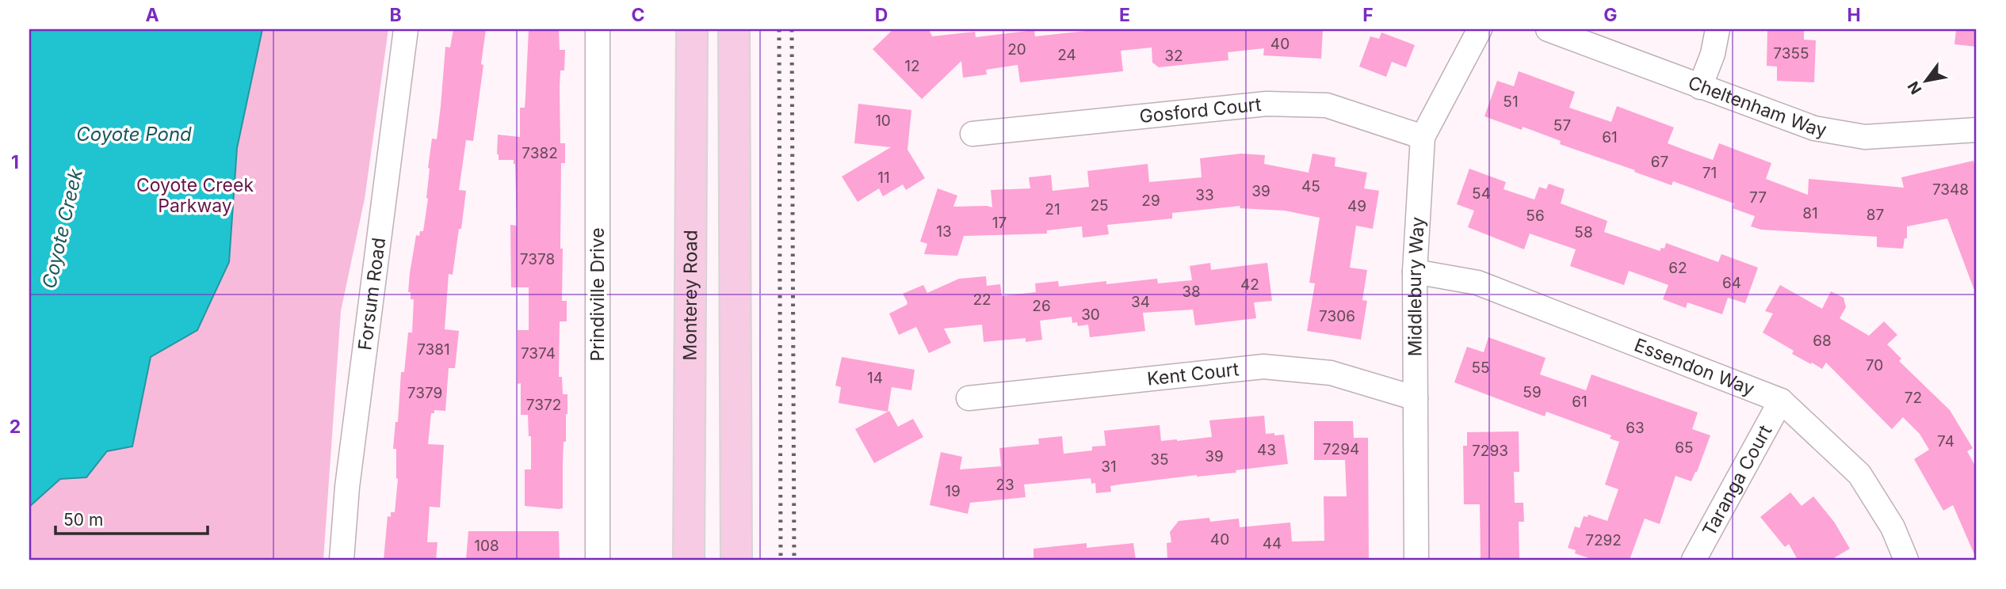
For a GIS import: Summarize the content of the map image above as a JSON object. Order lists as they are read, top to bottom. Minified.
{"streets":{"main road":["Monterey Road"],"street":["Cheltenham Way","Gosford Court","Middlebury Way","Forsum Road","Prindiville Drive","Essendon Way","Kent Court","Taranga Court"]},"crossings":[["Gosford Court","Middlebury Way"],["Middlebury Way","Essendon Way"],["Middlebury Way","Kent Court"],["Essendon Way","Taranga Court"]],"water":["Coyote Pond","Coyote Creek"],"parks":["Coyote Creek Parkway"],"house_numbers":["40","20","7355","24","32","12","51","10","57","61","7382","67","71","11","45","7348","39","54","33","77","29","25","49","21","81","87","56","17","13","58","7378","62","64","42","38","22","34","26","30","7306","68","7381","7374","70","55","14","59","7379","72","61","7372","63","74","65","7294","43","7293","39","35","31","23","19","40","7292","44","108"],"scale_bar":"50 m","north":"bottom left","grid":{"columns":["A","B","C","D","E","F","G","H"],"rows":["1","2"]}}
